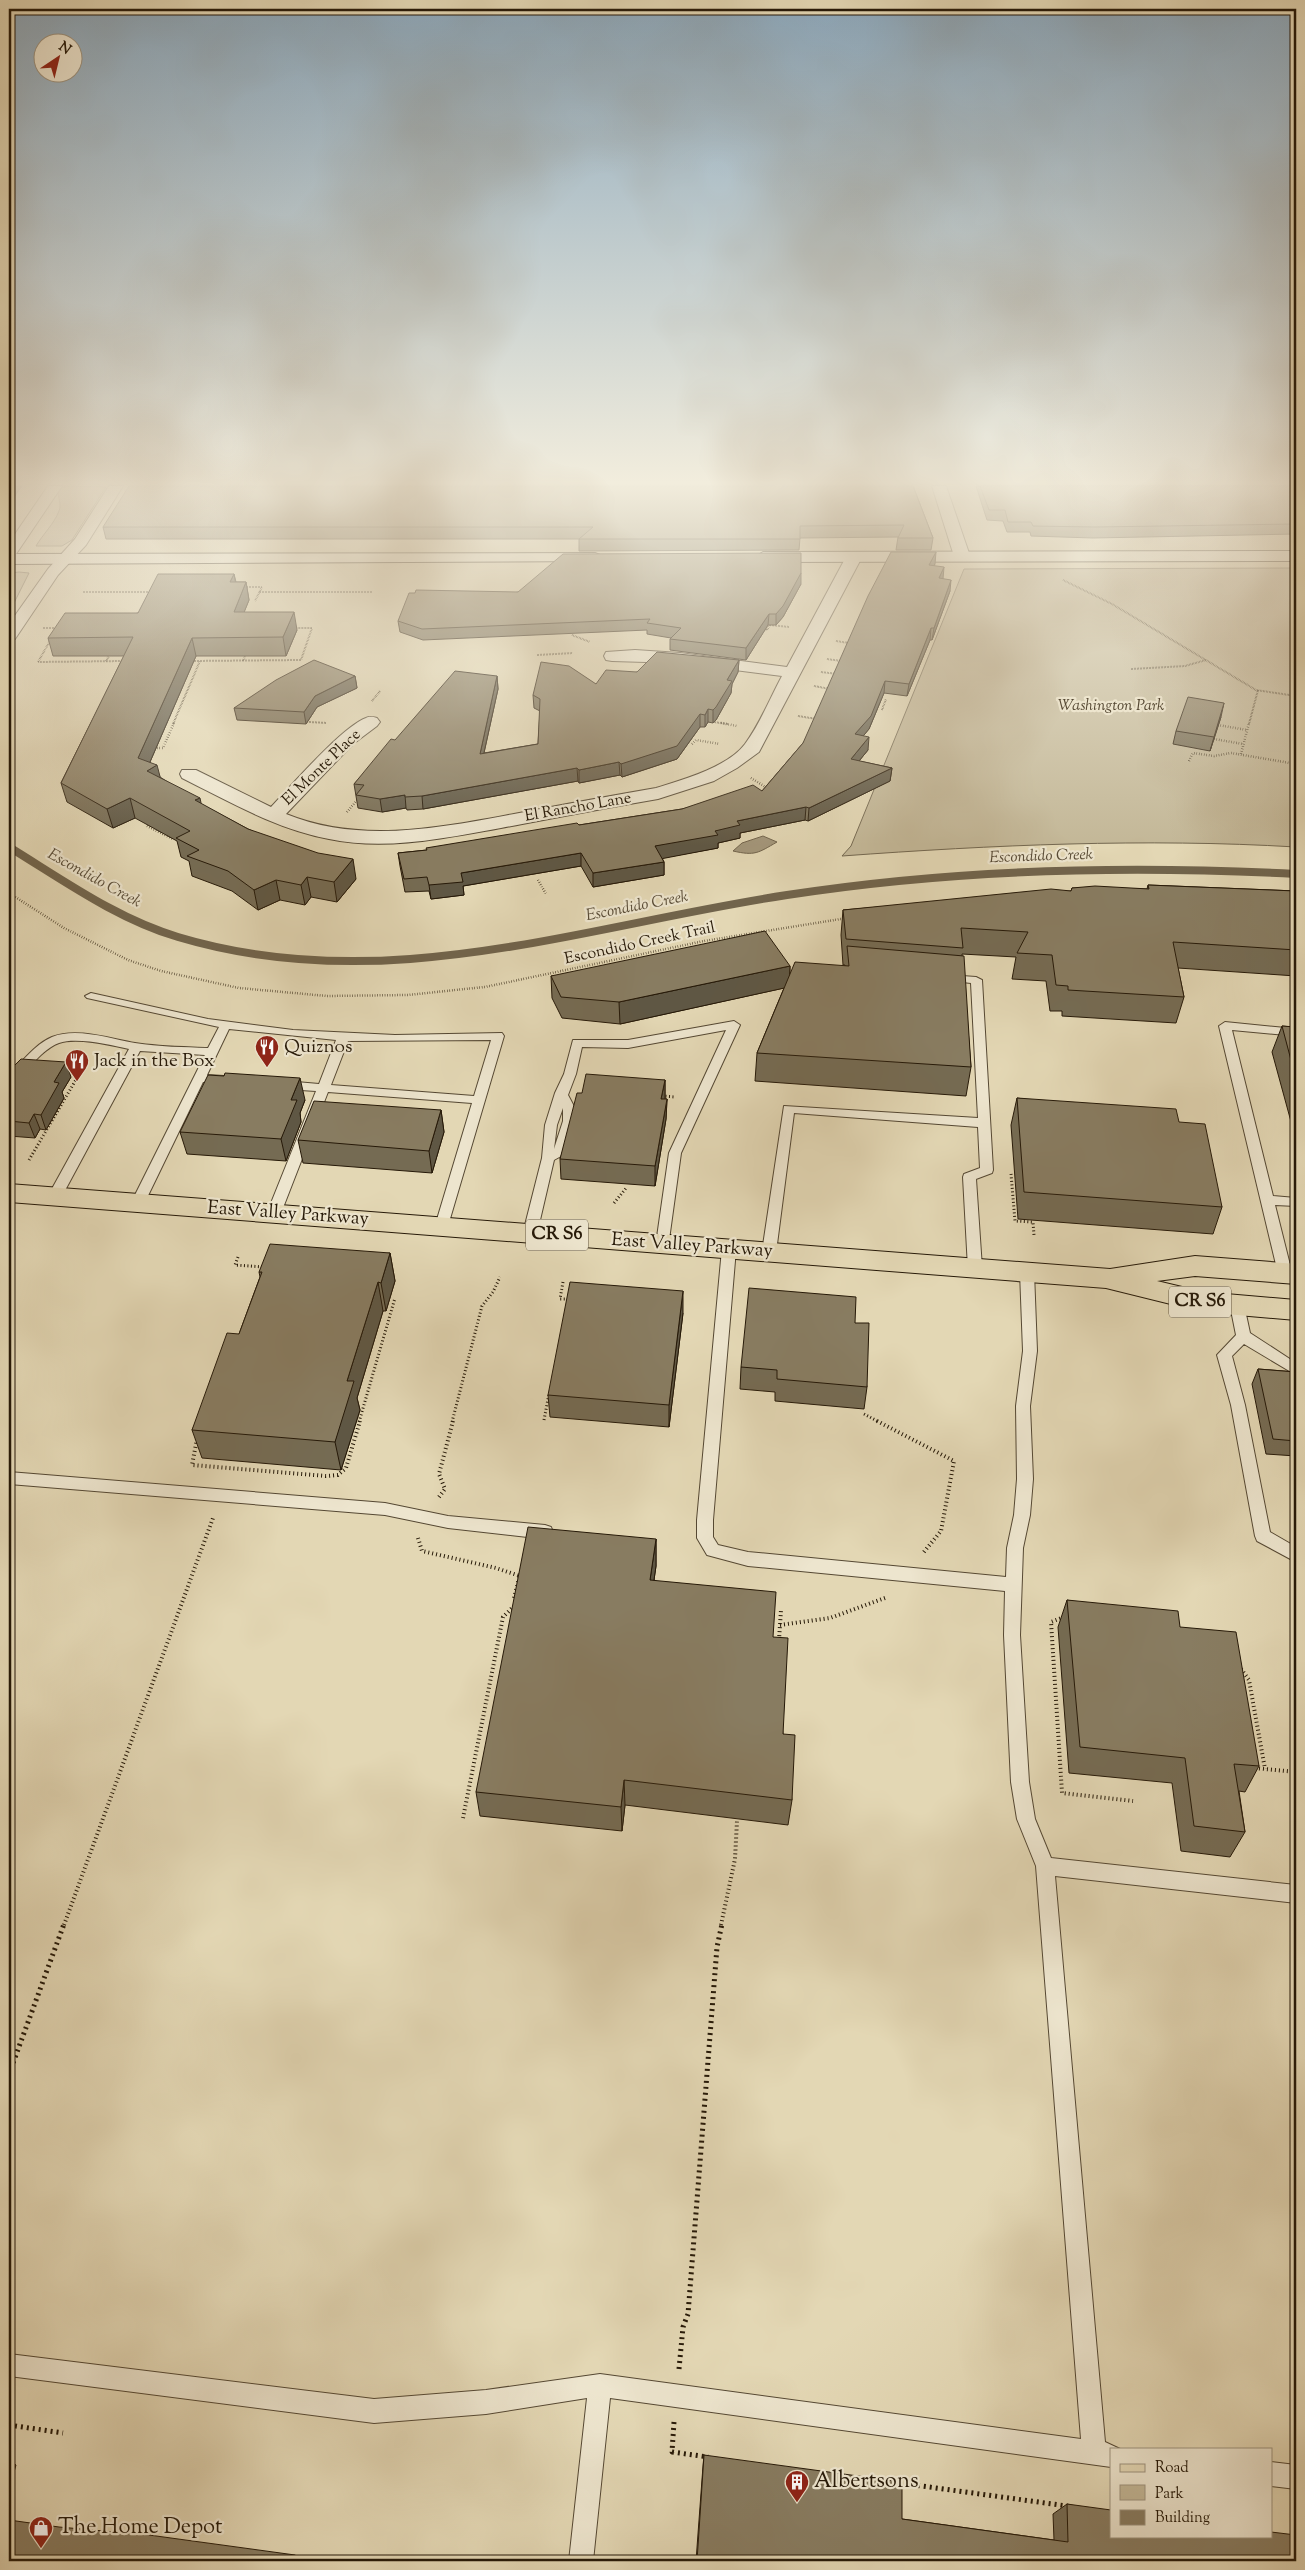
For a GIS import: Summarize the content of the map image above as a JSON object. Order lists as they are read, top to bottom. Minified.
{"streets":{"main road":["East Valley Parkway","CR S6"],"street":["El Monte Place","El Rancho Lane"],"path":["Escondido Creek Trail"]},"crossings":[["El Monte Place","El Rancho Lane"]],"water":["Escondido Creek"],"parks":["Washington Park"],"places":{"restaurant":["Quiznos","Jack in the Box"],"building":["Albertsons"],"shop":["The Home Depot"]},"legend":["Road","Park","Building"],"north":"top right"}
